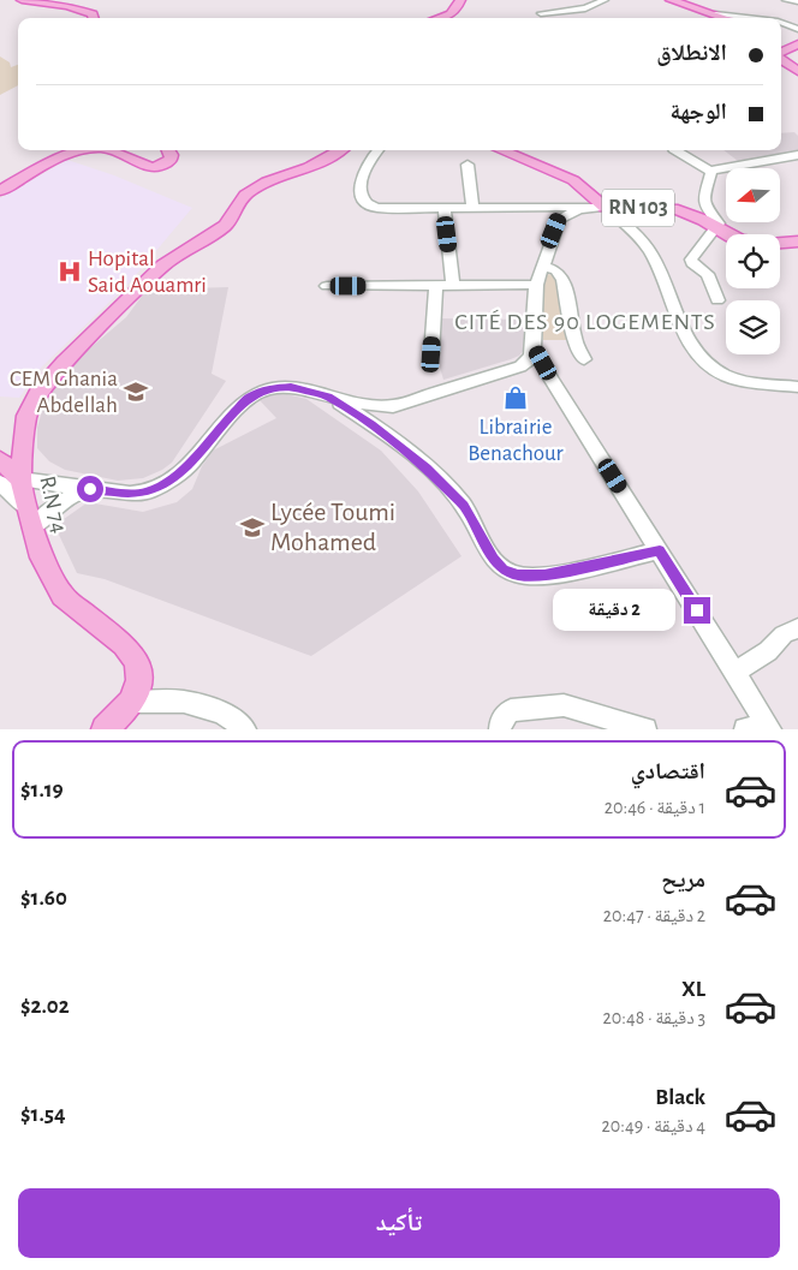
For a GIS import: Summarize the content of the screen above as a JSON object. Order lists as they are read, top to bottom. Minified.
{"streets":{"main road":["RN 103","R.N 74"]},"districts":["CITÉ DES 90 LOGEMENTS"],"places":{"hospital":["Hopital Said Aouamri"],"school or university":["CEM Ghania Abdellah","Lycée Toumi Mohamed"],"shop":["Librairie Benachour"]},"north":"left","page":{"banner":["الانطلاق","الوجهة"],"bubble":"2 دقيقة","list":[{"name":"اقتصادي","note":"1 دقيقة · 20:46","value":"$1.19"},{"name":"مريح","note":"2 دقيقة · 20:47","value":"$1.60"},{"name":"XL","note":"3 دقيقة · 20:48","value":"$2.02"},{"name":"Black","note":"4 دقيقة · 20:49","value":"$1.54"}],"buttons":"تأكيد"}}
